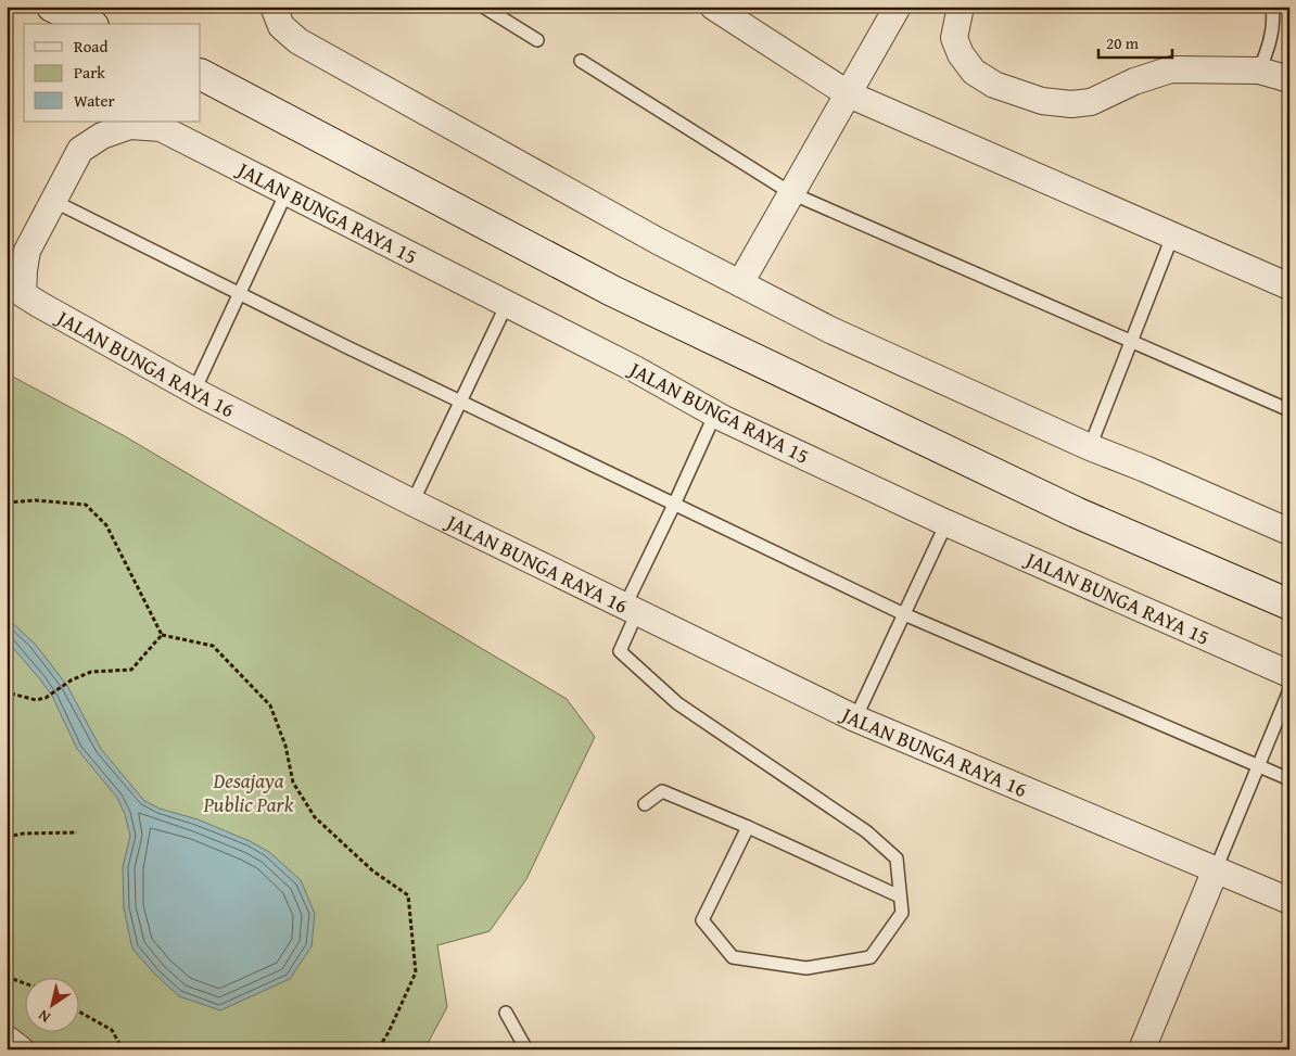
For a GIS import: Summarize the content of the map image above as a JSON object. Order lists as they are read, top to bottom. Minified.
{"streets":{"street":["JALAN BUNGA RAYA 15","JALAN BUNGA RAYA 16"]},"crossings":[["JALAN BUNGA RAYA 15","JALAN BUNGA RAYA 16"]],"parks":["Desajaya Public Park"],"legend":["Road","Park","Water"],"scale_bar":"20 m","north":"bottom left"}
